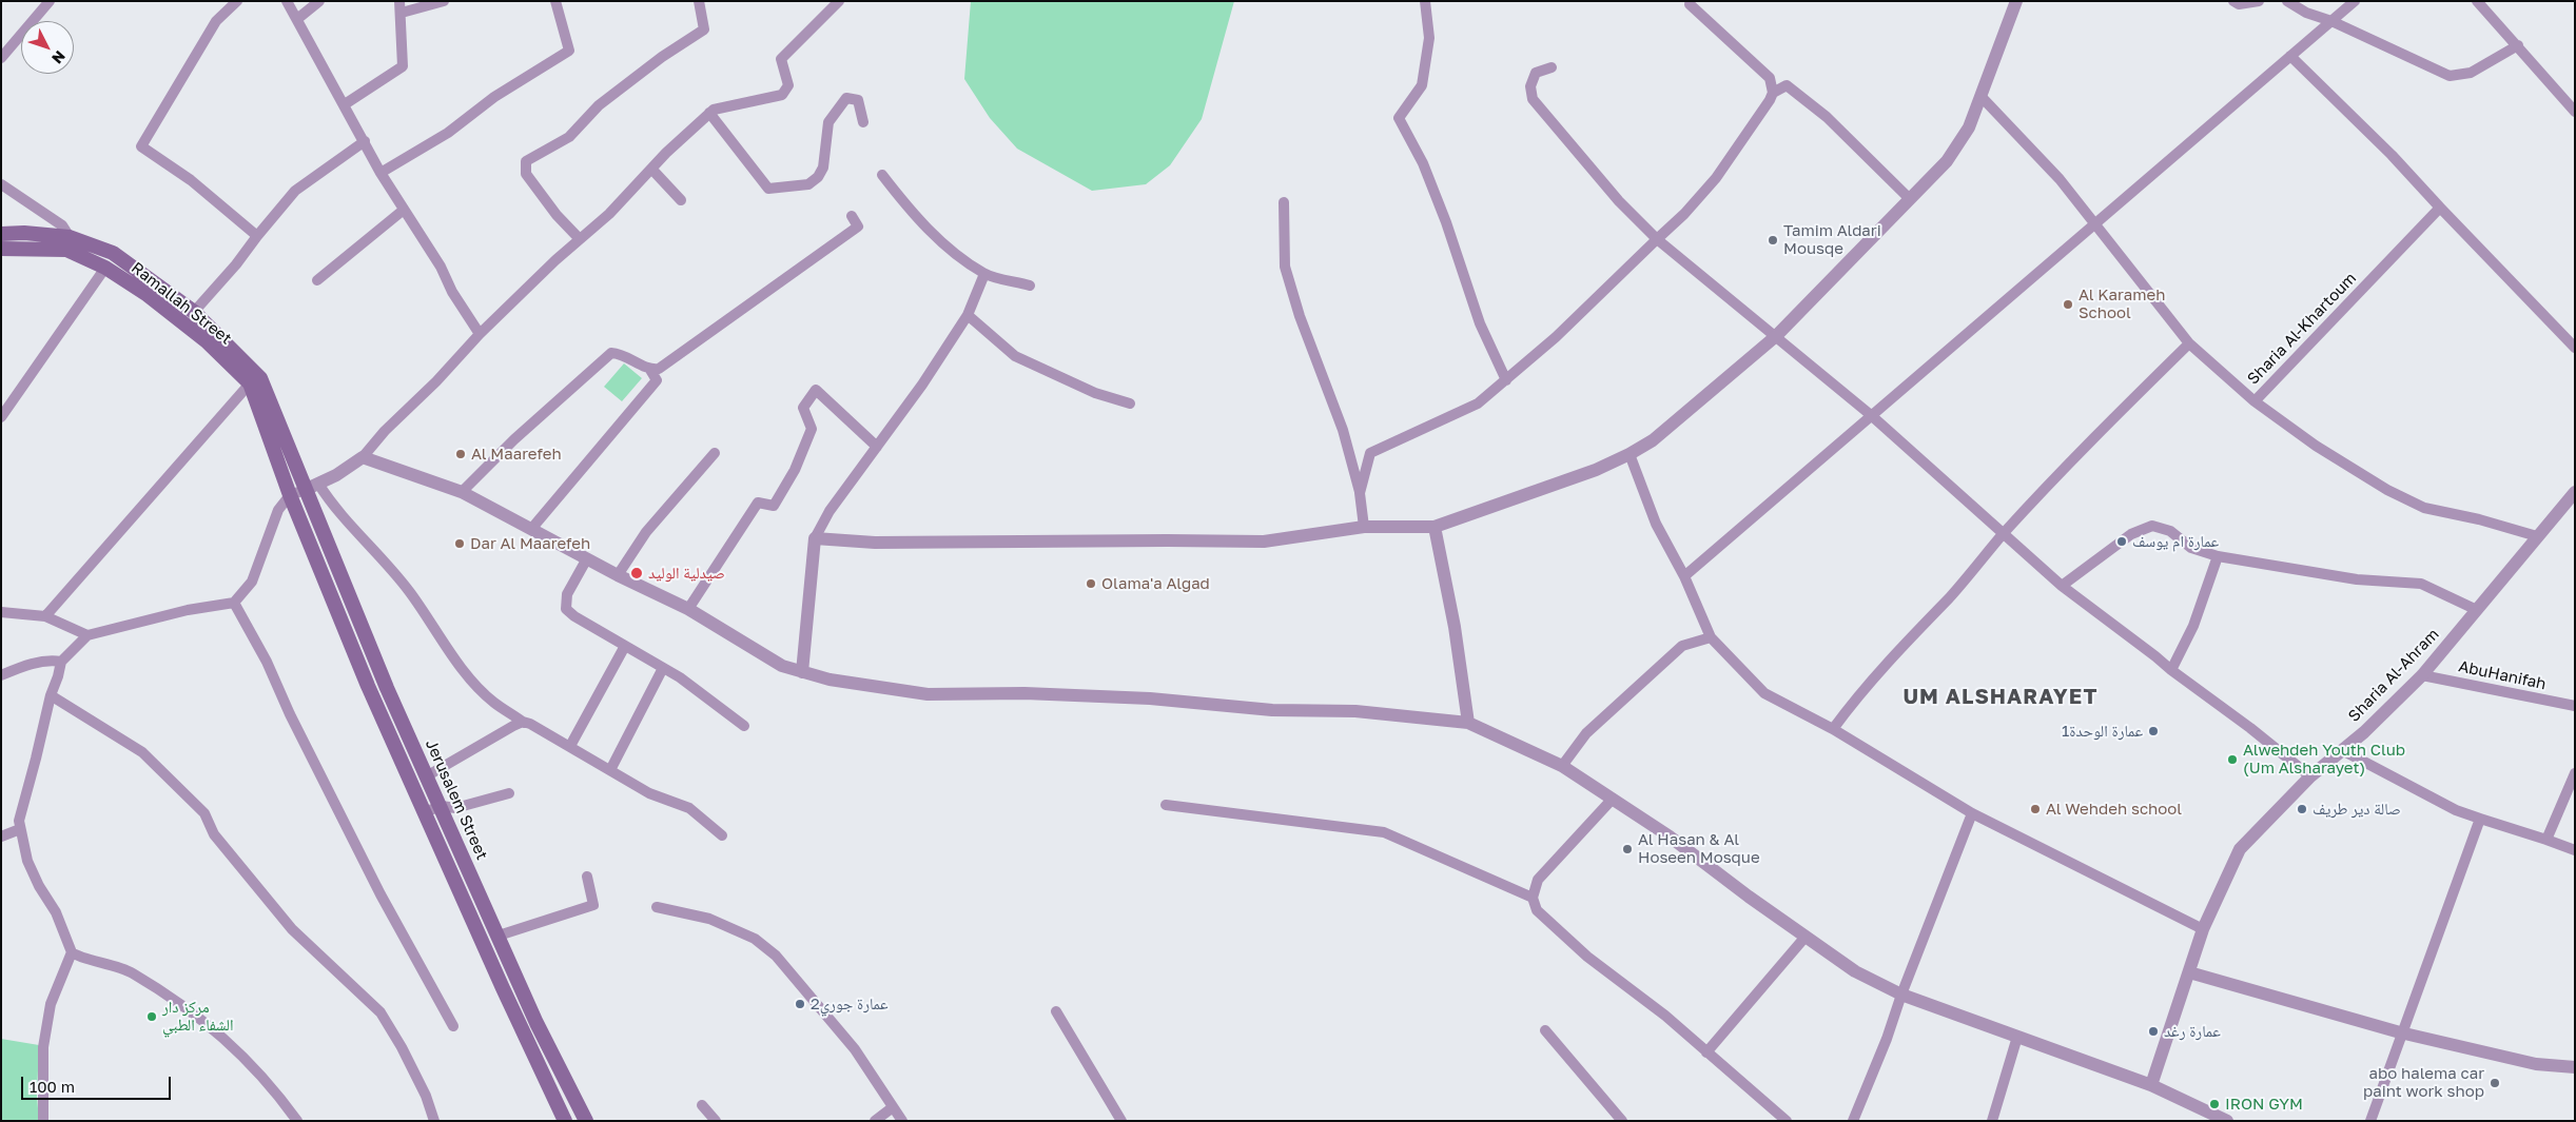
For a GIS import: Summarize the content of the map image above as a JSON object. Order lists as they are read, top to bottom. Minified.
{"streets":{"main road":["Ramallah Street","Jerusalem Street"],"street":["Sharia Al-Khartoum","Sharia Al-Ahram","AbuHanifah"]},"crossings":[["Ramallah Street","Jerusalem Street"],["Sharia Al-Ahram","AbuHanifah"]],"districts":["UM ALSHARAYET"],"places":["Tamim Aldari Mousqe","Al Karameh School","Al Maarefeh","عمارة ام يوسف","Dar Al Maarefeh","صيدلية الوليد","Olama'a Algad","عمارة الوحدة1","Alwehdeh Youth Club (Um Alsharayet)","Al Wehdeh school","صالة دير طريف","Al Hasan & Al Hoseen Mosque","عمارة جوري2","مركز دار الشفاء الطبي","عمارة رغد","abo halema car paint work shop","IRON GYM"],"scale_bar":"100 m","north":"bottom right"}
